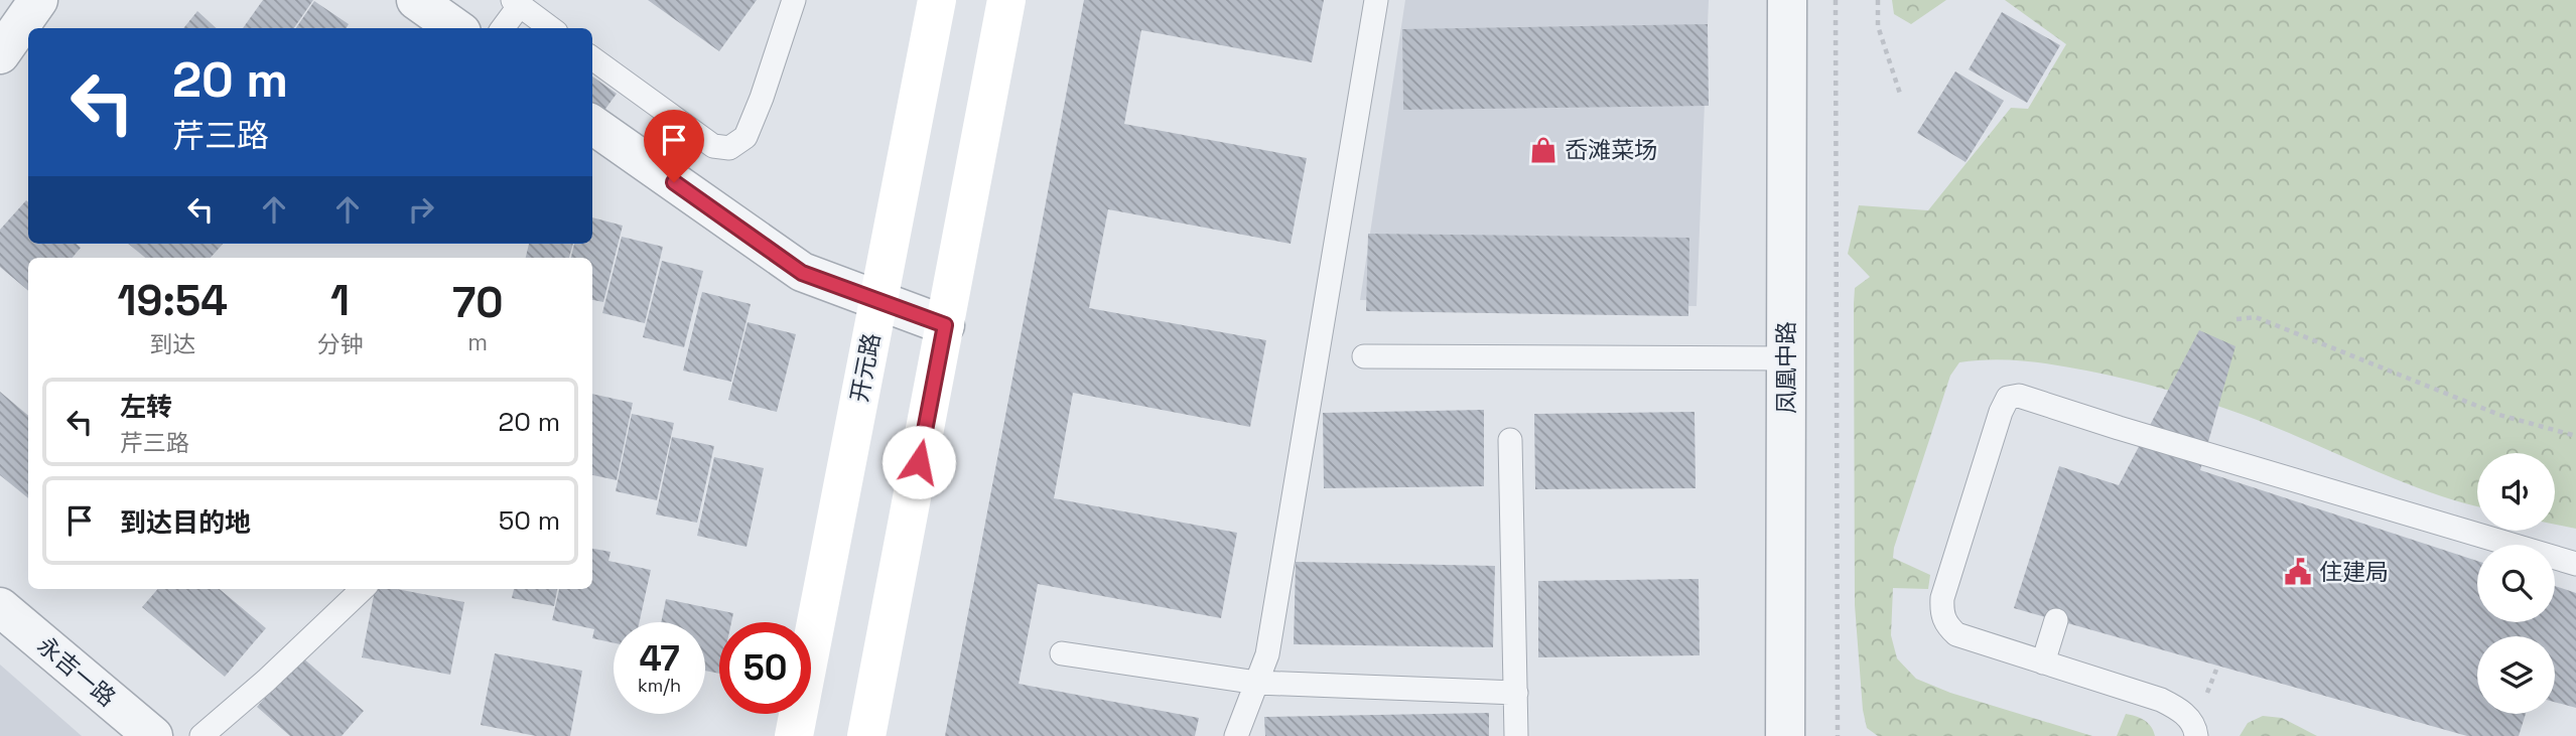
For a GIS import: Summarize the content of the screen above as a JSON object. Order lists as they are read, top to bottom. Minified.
{"streets":{"main road":["开元路"],"street":["凤凰中路","永吉一路"]},"places":{"shop":["岙滩菜场"],"public building":["住建局"]},"page":{"turn":["20 m","芹三路"],"eta":["19:54","到达","1","分钟","70","m"],"list":[{"name":"左转","note":"芹三路","value":"20 m"},{"name":"到达目的地","value":"50 m"}],"speed":"47 km/h","limit":"50"}}
